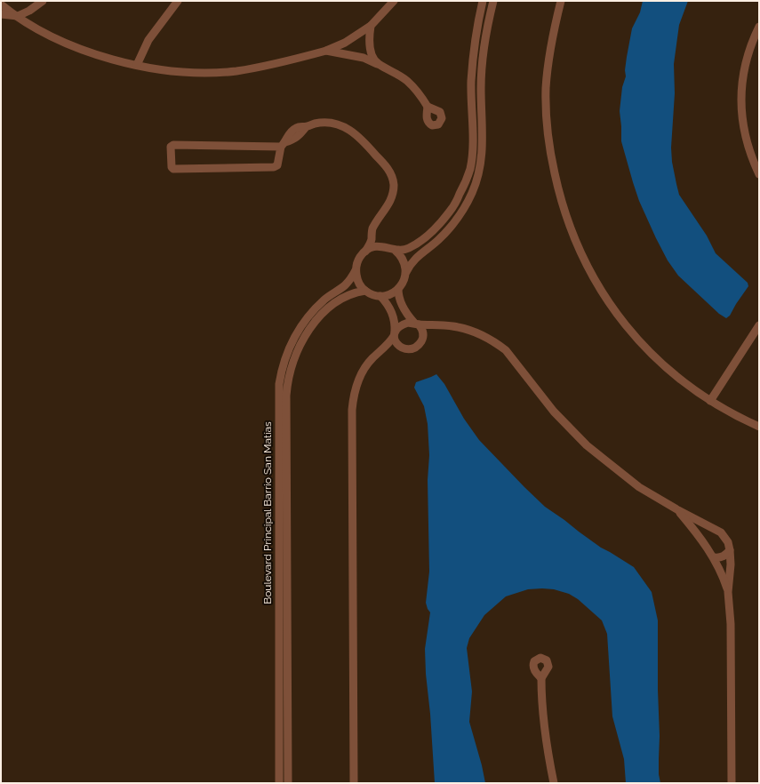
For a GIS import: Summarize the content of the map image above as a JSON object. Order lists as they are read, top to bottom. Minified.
{"streets":{"street":["Boulevard Principal Barrio San Matías"]}}
